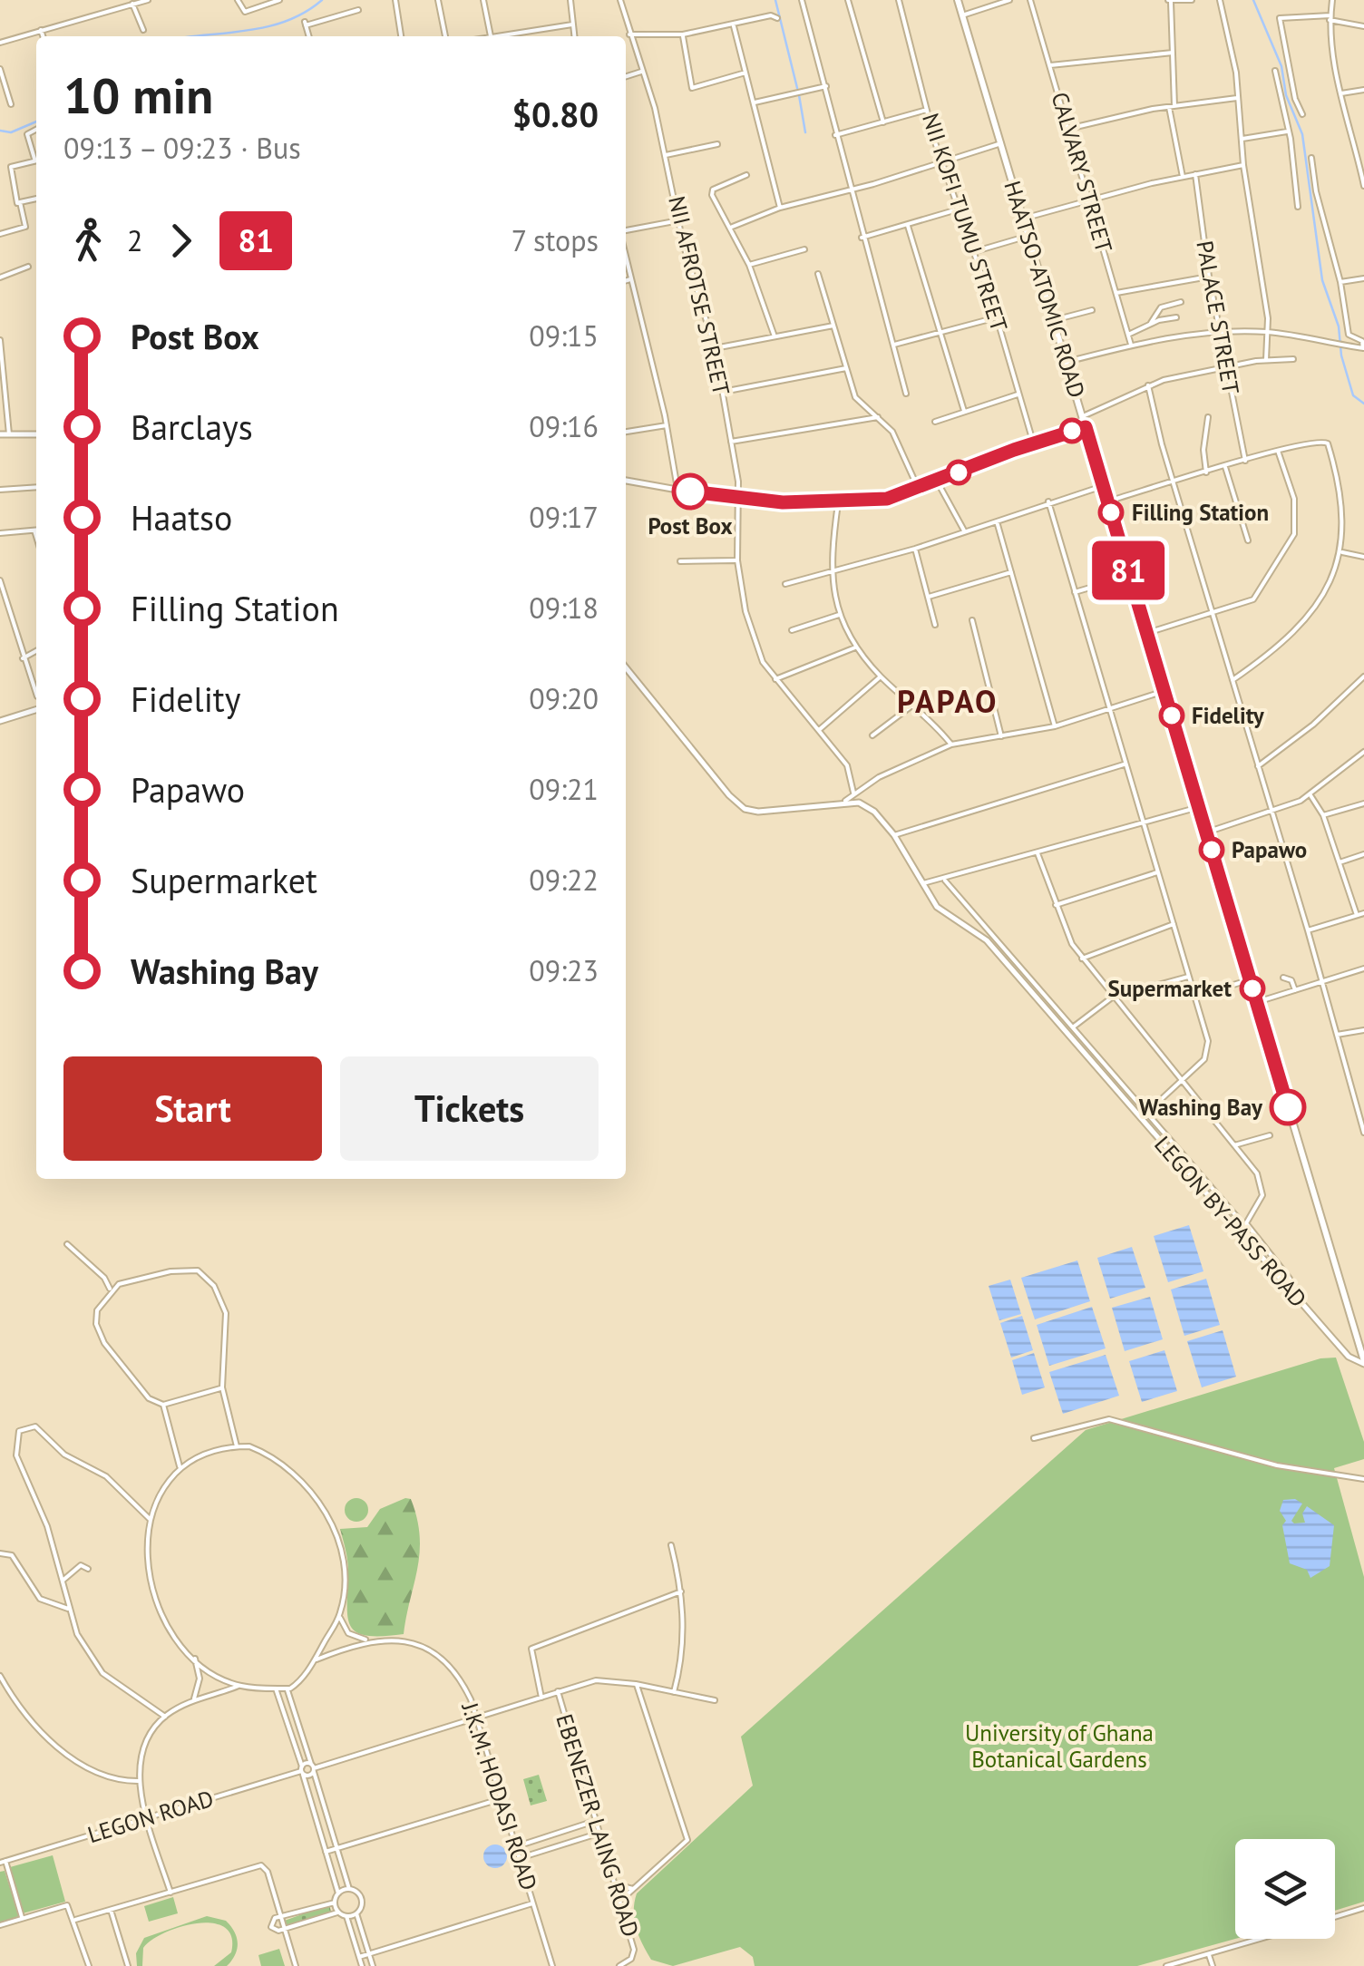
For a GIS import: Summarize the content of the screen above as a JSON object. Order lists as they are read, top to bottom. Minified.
{"streets":{"main road":["HAATSO-ATOMIC ROAD"],"street":["CALVARY STREET","NII KOFI TUMU STREET","NII AFROTSE STREET","PALACE STREET","LEGON BY-PASS ROAD","J.K.M. HODASI ROAD","LEGON ROAD","EBENEZER LAING ROAD"]},"crossings":[["HAATSO-ATOMIC ROAD","LEGON BY-PASS ROAD"]],"districts":["PAPAO"],"parks":["University of Ghana Botanical Gardens"],"places":["Post Box","Filling Station","Fidelity","Papawo","Supermarket","Washing Bay"],"lines":["bus line 81"],"page":{"on_map":"81","heading":["10 min","09:13 – 09:23 · Bus","$0.80"],"legs":["2","81","7 stops"],"list":[{"name":"Post Box","value":"09:15"},{"name":"Barclays","value":"09:16"},{"name":"Haatso","value":"09:17"},{"name":"Filling Station","value":"09:18"},{"name":"Fidelity","value":"09:20"},{"name":"Papawo","value":"09:21"},{"name":"Supermarket","value":"09:22"},{"name":"Washing Bay","value":"09:23"}],"buttons":["Start","Tickets"]}}
